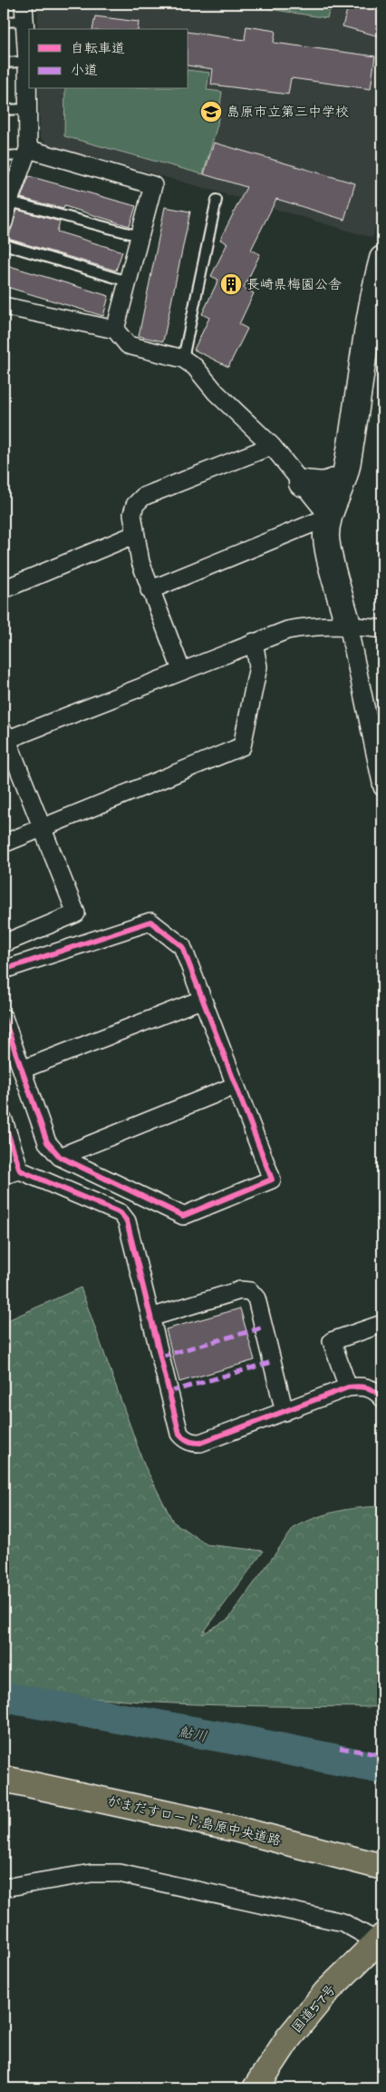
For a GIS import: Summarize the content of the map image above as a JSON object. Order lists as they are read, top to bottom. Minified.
{"streets":{"highway":["がまだすロード;島原中央道路","国道57号"]},"water":["鮎川"],"places":{"school or university":["島原市立第三中学校"],"building":["長崎県梅園公舎"]},"legend":["自転車道","小道"]}
